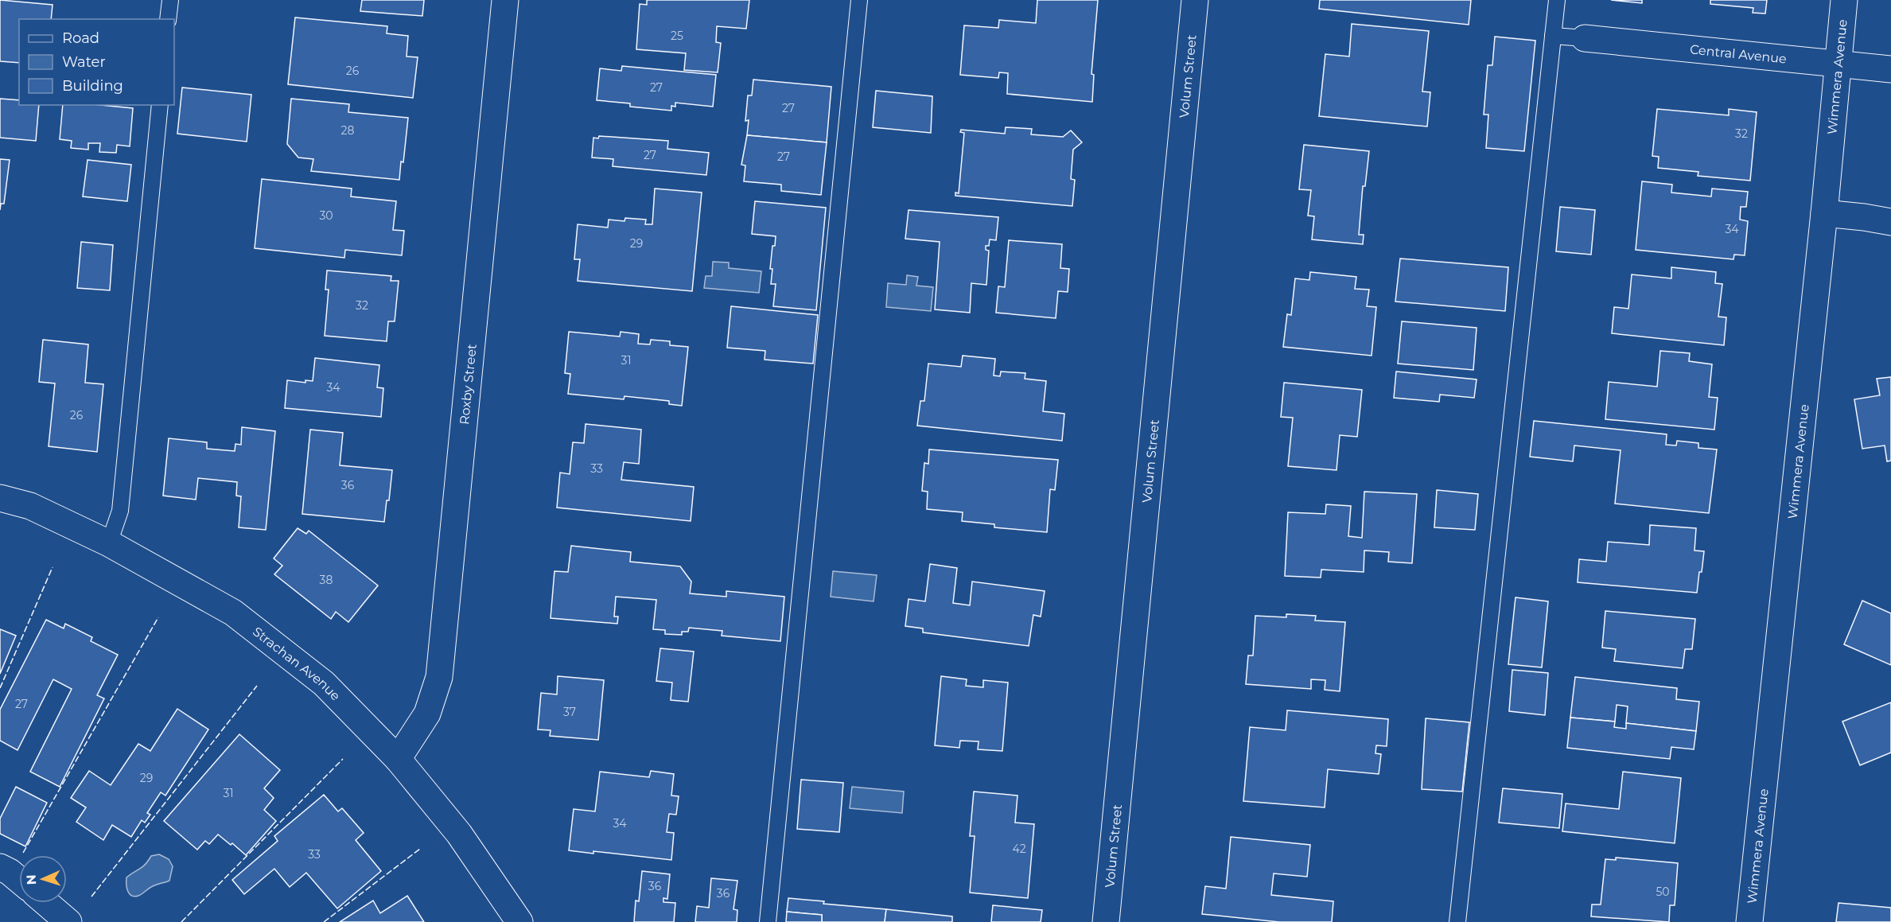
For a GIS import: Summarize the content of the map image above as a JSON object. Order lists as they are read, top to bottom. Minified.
{"streets":{"street":["Central Avenue","Volum Street","Wimmera Avenue","Roxby Street","Strachan Avenue"]},"crossings":[["Central Avenue","Wimmera Avenue"],["Roxby Street","Strachan Avenue"]],"house_numbers":["25","26","27","27","28","32","27","27","30","34","29","32","31","34","26","33","36","38","27","37","29","31","34","42","33","36","50","36"],"legend":["Road","Water","Building"],"north":"left"}
